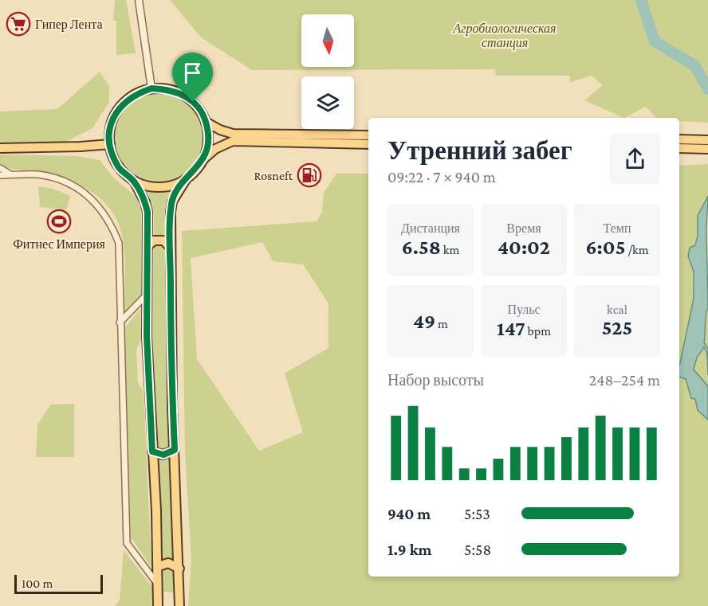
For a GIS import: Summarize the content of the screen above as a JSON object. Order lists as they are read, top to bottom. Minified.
{"parks":["Агробиологическая станция"],"places":{"supermarket":["Гипер Лента"],"fuel station":["Rosneft"],"sports":["Фитнес Империя"]},"scale_bar":"100 m","north":"bottom","page":{"heading":["Утренний забег","09:22 · 7 × 940 m"],"stats":[["Дистанция","6.58 km"],["Время","40:02"],["Темп","6:05 /km"],["49 m"],["Пульс","147 bpm"],["kcal","525"]],"chart":["Набор высоты","248–254 m"],"list":[{"name":"940 m","note":"5:53"},{"name":"1.9 km","note":"5:58"}],"scale":"100 m"}}
